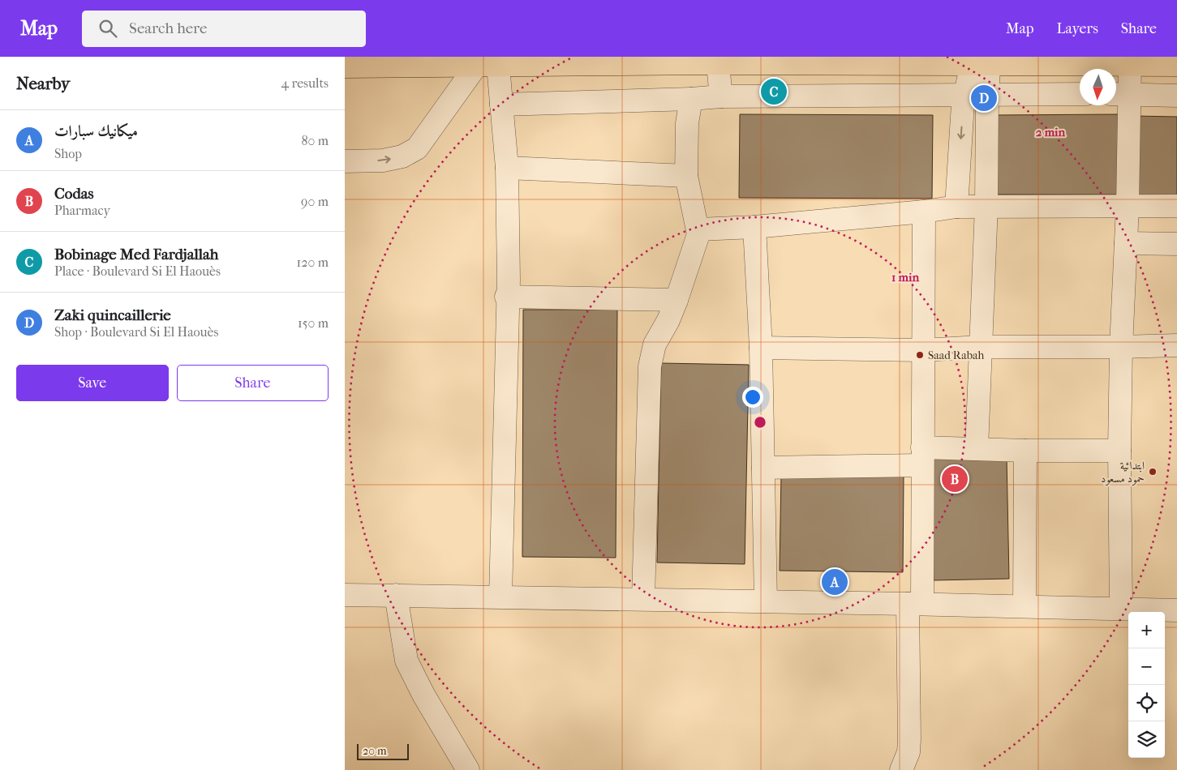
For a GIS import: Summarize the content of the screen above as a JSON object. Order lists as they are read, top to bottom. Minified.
{"places":["Saad Rabah","ابتدائية حمود مسعود"],"scale_bar":"20 m","north":"bottom","page":{"header":"Map","search":"Search here","nav":["Map","Layers","Share"],"heading":["Nearby","4 results"],"pins":["C","D","B","A"],"list":[{"mark":"A","name":"ميكانيك سبارات","note":"Shop","value":"80 m"},{"mark":"B","name":"Codas","note":"Pharmacy","value":"90 m"},{"mark":"C","name":"Bobinage Med Fardjallah","note":"Place · Boulevard Si El Haouès","value":"120 m"},{"mark":"D","name":"Zaki quincaillerie","note":"Shop · Boulevard Si El Haouès","value":"150 m"}],"buttons":["Save","Share"],"map_buttons":["+","−"],"scale":"20 m"},"rings":["2 min","1 min"]}
